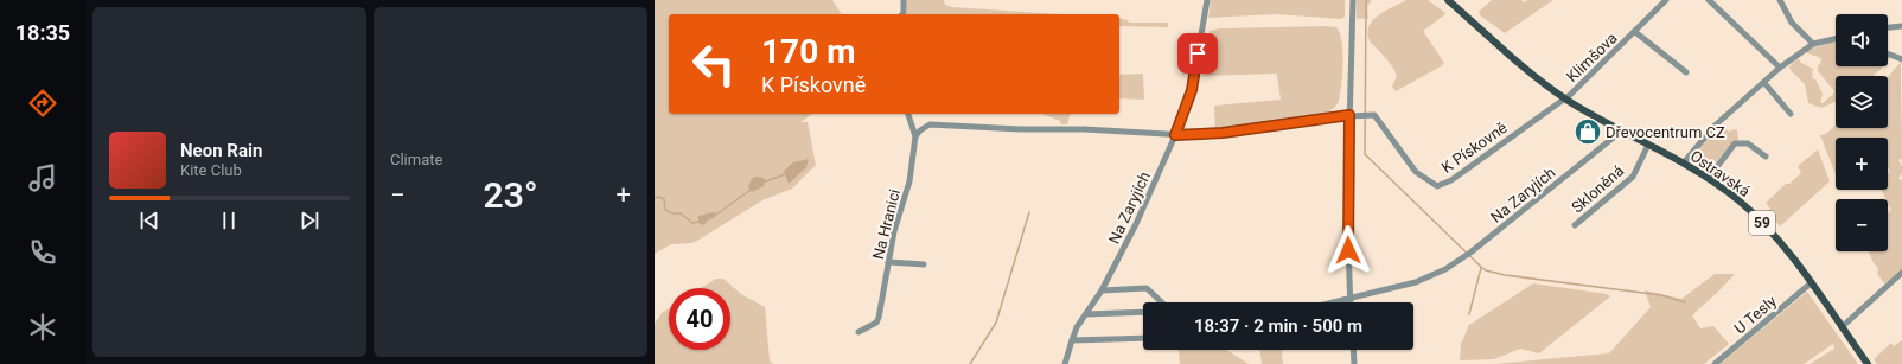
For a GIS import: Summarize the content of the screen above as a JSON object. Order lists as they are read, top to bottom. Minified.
{"streets":{"main road":["Ostravská","59"],"street":["Klimšova","K Pískovně","Skloněná","Na Zaryjích","Na Hranici","U Tesly"]},"crossings":[["Klimšova","K Pískovně"],["Klimšova","Ostravská"],["K Pískovně","Ostravská"],["K Pískovně","Na Zaryjích"],["K Pískovně","Na Hranici"],["Ostravská","Skloněná"],["Ostravská","Na Zaryjích"],["Ostravská","U Tesly"]],"places":{"shop":["Dřevocentrum CZ"]},"page":{"tabs":"18:35","tile":"Climate","map_buttons":["+","−"],"turn":["170 m","K Pískovně"],"song":["Neon Rain","Kite Club"],"heat":["−","23°","+"],"limit":"40","trip":"18:37 · 2 min · 500 m"}}
